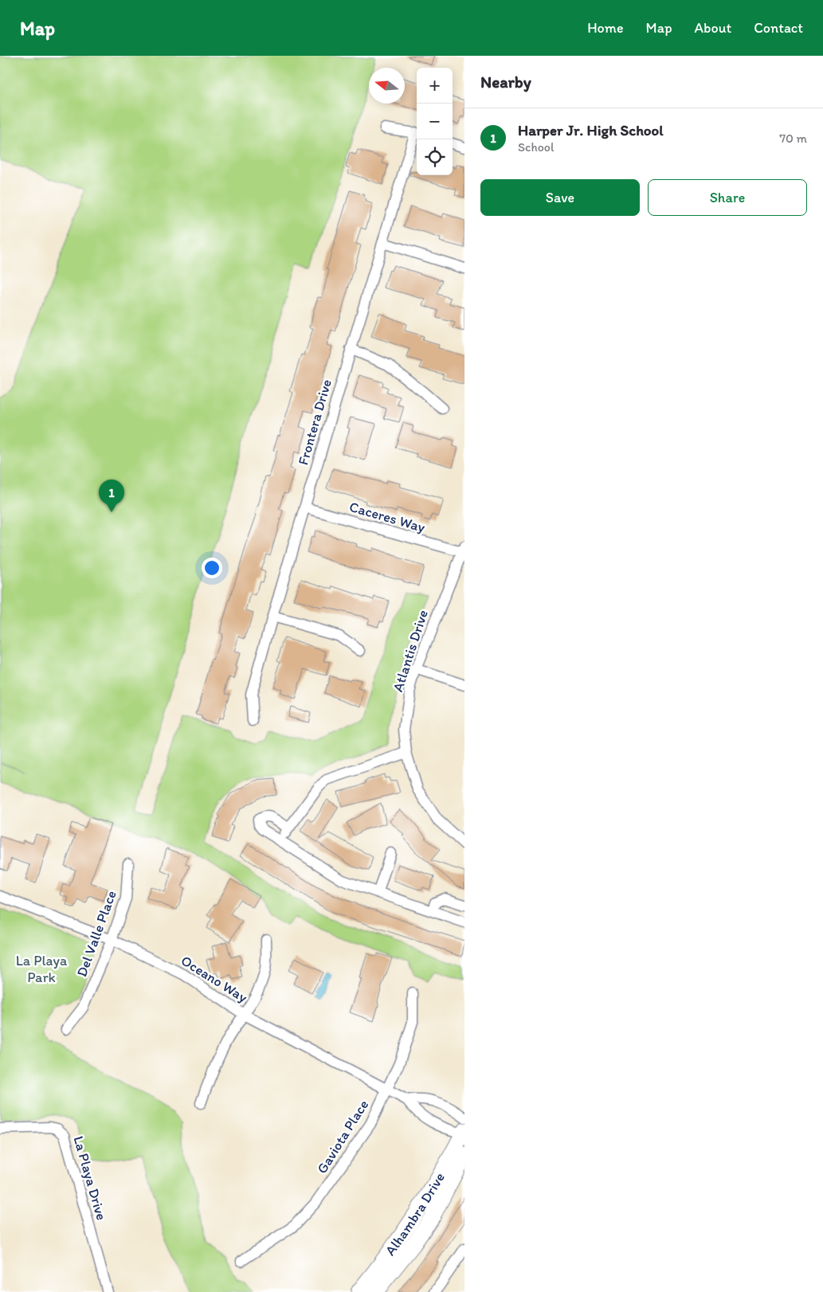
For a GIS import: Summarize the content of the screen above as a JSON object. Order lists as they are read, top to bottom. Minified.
{"streets":{"main road":["Alhambra Drive"],"street":["Frontera Drive","Caceres Way","Atlantis Drive","Del Valle Place","Oceano Way","Gaviota Place","La Playa Drive"]},"crossings":[["Frontera Drive","Caceres Way"],["Caceres Way","Atlantis Drive"],["Del Valle Place","Oceano Way"],["Oceano Way","Gaviota Place"],["Oceano Way","Alhambra Drive"]],"parks":["La Playa Park"],"north":"left","page":{"header":"Map","nav":["Home","Map","About","Contact"],"heading":"Nearby","map_buttons":["+","−"],"list":[{"mark":"1","name":"Harper Jr. High School","note":"School","value":"70 m"}],"buttons":["Save","Share"],"pins":"1"}}
